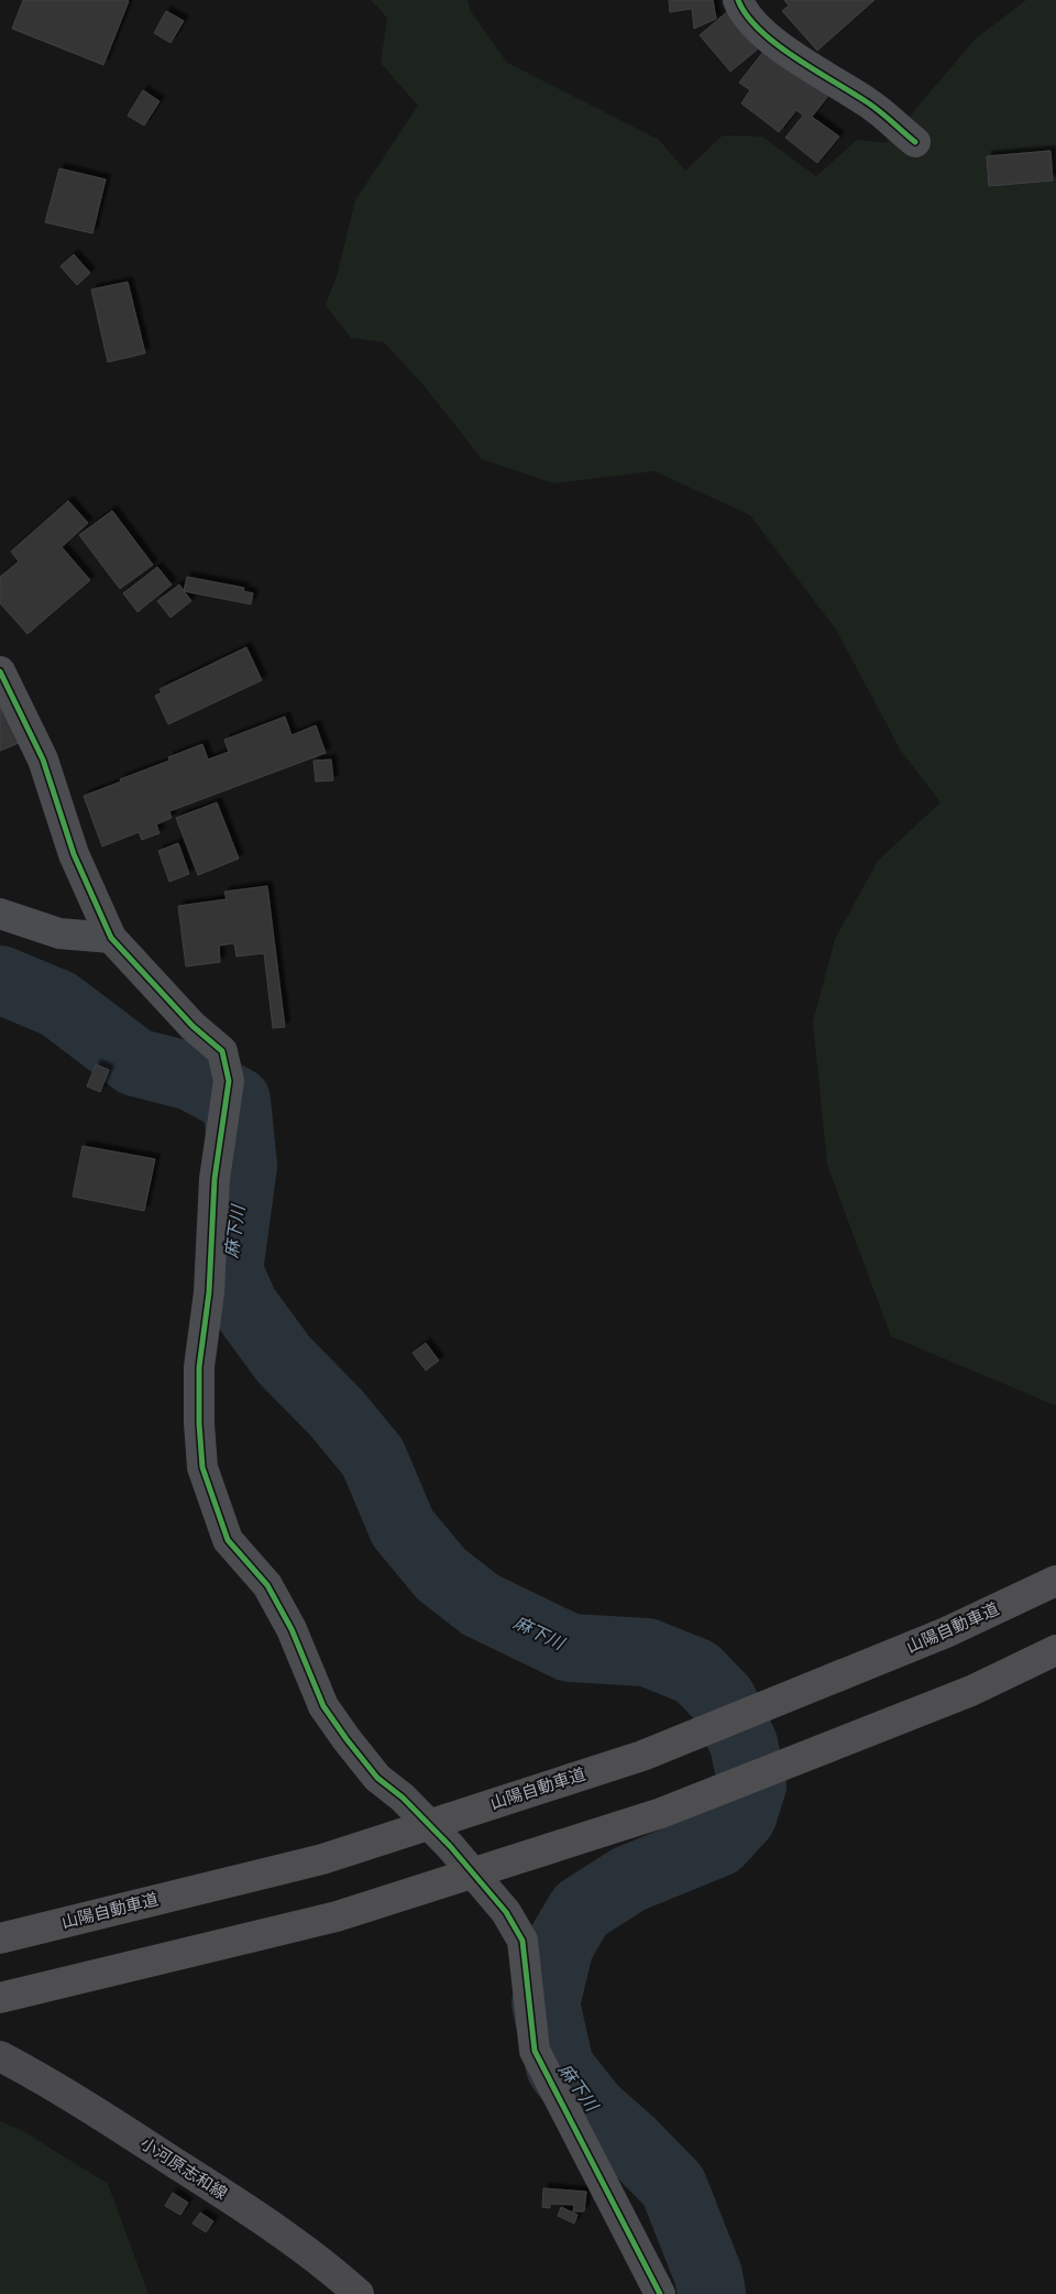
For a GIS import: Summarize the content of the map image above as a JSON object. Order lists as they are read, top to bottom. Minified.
{"streets":{"highway":["山陽自動車道"],"main road":["小河原志和線"]},"water":["麻下川"]}
